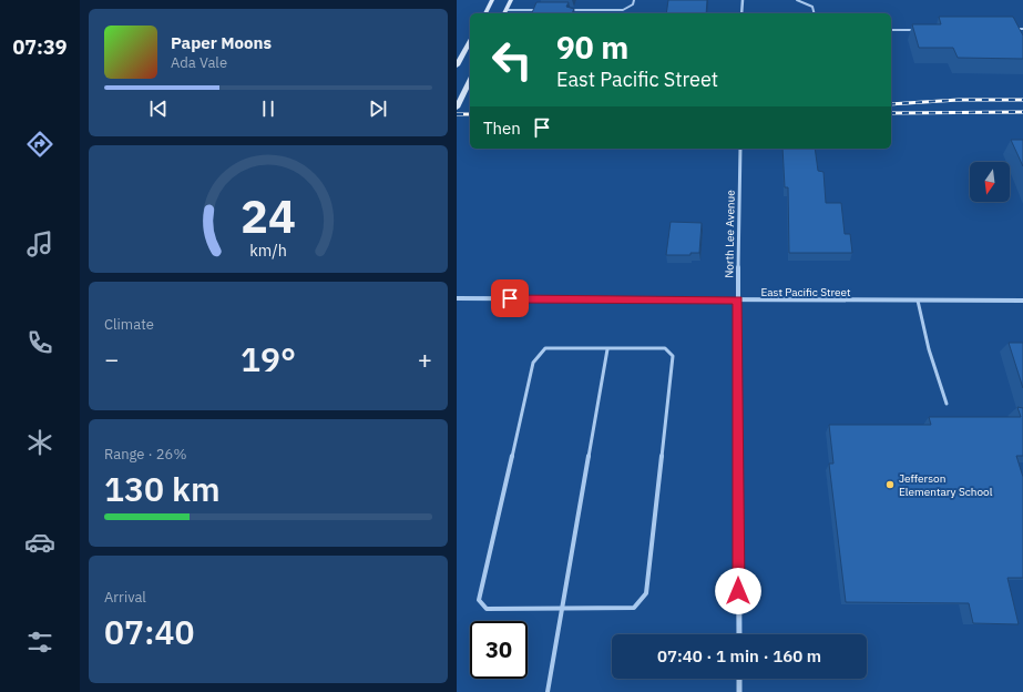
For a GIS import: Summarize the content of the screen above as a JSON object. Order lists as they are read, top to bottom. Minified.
{"streets":{"street":["North Lee Avenue","East Pacific Street"]},"crossings":[["North Lee Avenue","East Pacific Street"]],"places":["Jefferson Elementary School"],"north":"bottom","page":{"tabs":"07:39","turn":["90 m","East Pacific Street"],"song":["Paper Moons","Ada Vale"],"then":"Then","tile":["Climate",["Range · 26%","130 km"],["Arrival","07:40"]],"heat":["−","19°","+"],"limit":"30","trip":"07:40 · 1 min · 160 m","gauge":["24","km/h"]}}
